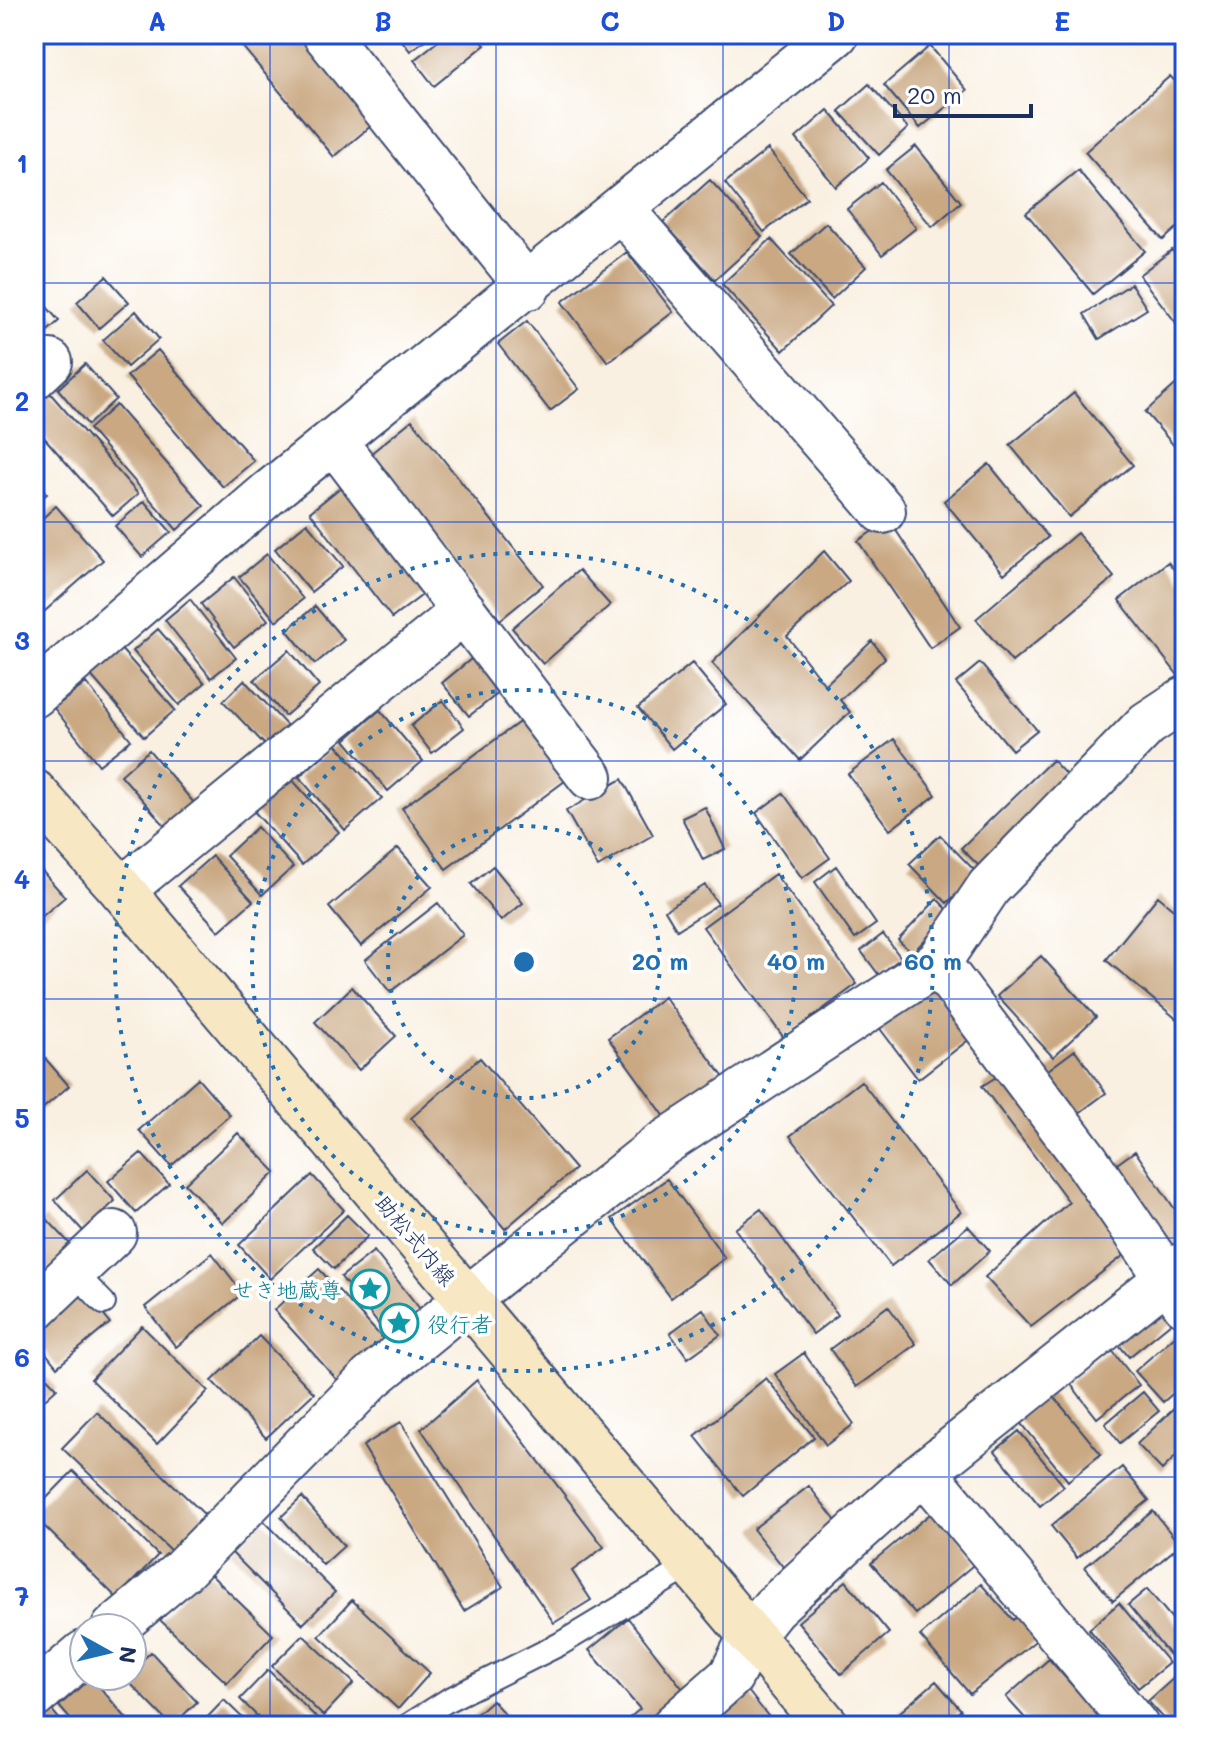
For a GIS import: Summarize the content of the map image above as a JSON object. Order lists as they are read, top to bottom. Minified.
{"streets":{"street":["助松式内線"]},"places":{"place":["せき地蔵尊","役行者"]},"scale_bar":"20 m","north":"right","grid":{"columns":["A","B","C","D","E"],"rows":["1","2","3","4","5","6","7"]},"rings":["20 m","40 m","60 m"]}
